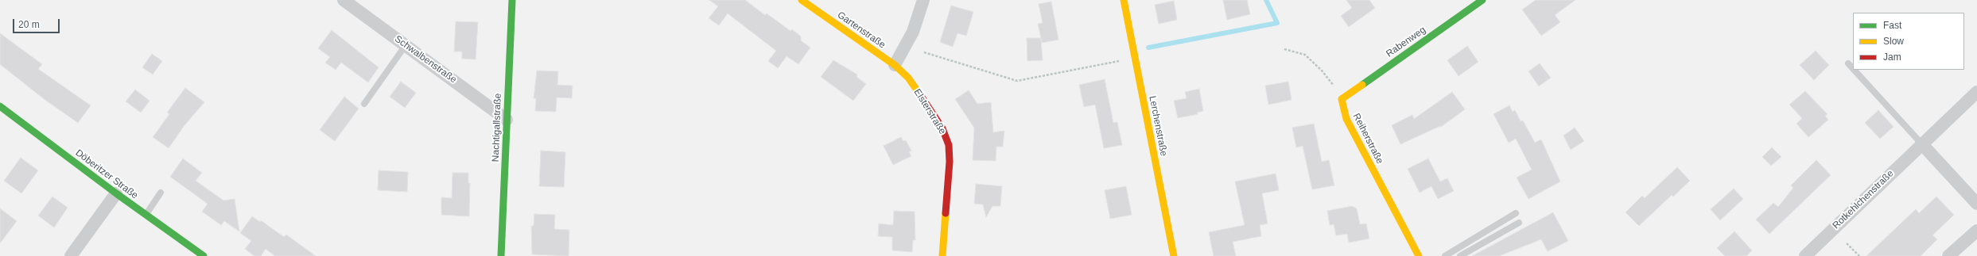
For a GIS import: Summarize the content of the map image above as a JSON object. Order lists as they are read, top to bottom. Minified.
{"streets":{"street":["Gartenstraße","Rabenweg","Schwalbenstraße","Elsterstraße","Lerchenstraße","Nachtigallstraße","Reiherstraße","Döberitzer Straße","Rotkehlchenstraße"]},"crossings":[["Gartenstraße","Elsterstraße"],["Rabenweg","Reiherstraße"],["Schwalbenstraße","Nachtigallstraße"]],"legend":["Fast","Slow","Jam"],"scale_bar":"20 m"}
